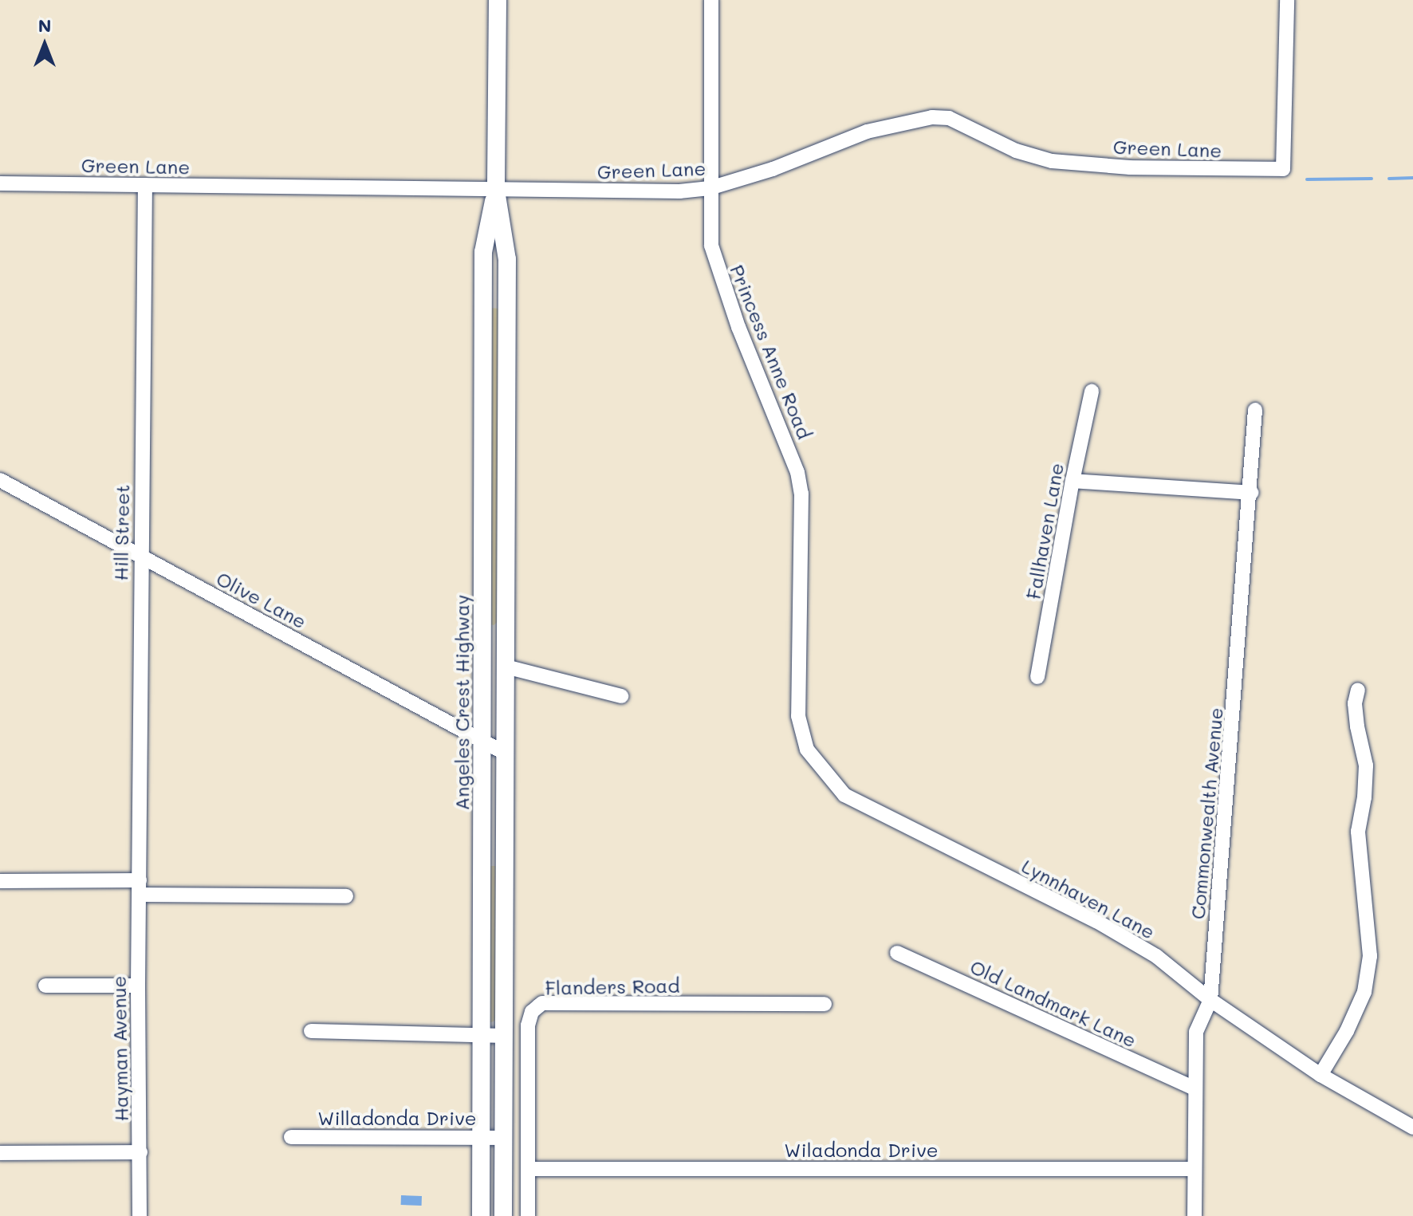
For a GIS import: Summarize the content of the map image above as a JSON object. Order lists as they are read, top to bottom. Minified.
{"streets":{"main road":["Angeles Crest Highway"],"street":["Green Lane","Princess Anne Road","Fallhaven Lane","Hill Street","Olive Lane","Commonwealth Avenue","Lynnhaven Lane","Flanders Road","Old Landmark Lane","Hayman Avenue","Willadonda Drive","Wiladonda Drive"]},"crossings":[["Green Lane","Princess Anne Road"],["Green Lane","Hill Street"],["Green Lane","Angeles Crest Highway"],["Princess Anne Road","Lynnhaven Lane"],["Hill Street","Olive Lane"],["Hill Street","Hayman Avenue"],["Olive Lane","Angeles Crest Highway"],["Angeles Crest Highway","Willadonda Drive"],["Commonwealth Avenue","Lynnhaven Lane"],["Commonwealth Avenue","Old Landmark Lane"],["Commonwealth Avenue","Wiladonda Drive"],["Flanders Road","Wiladonda Drive"]],"north":"top"}
